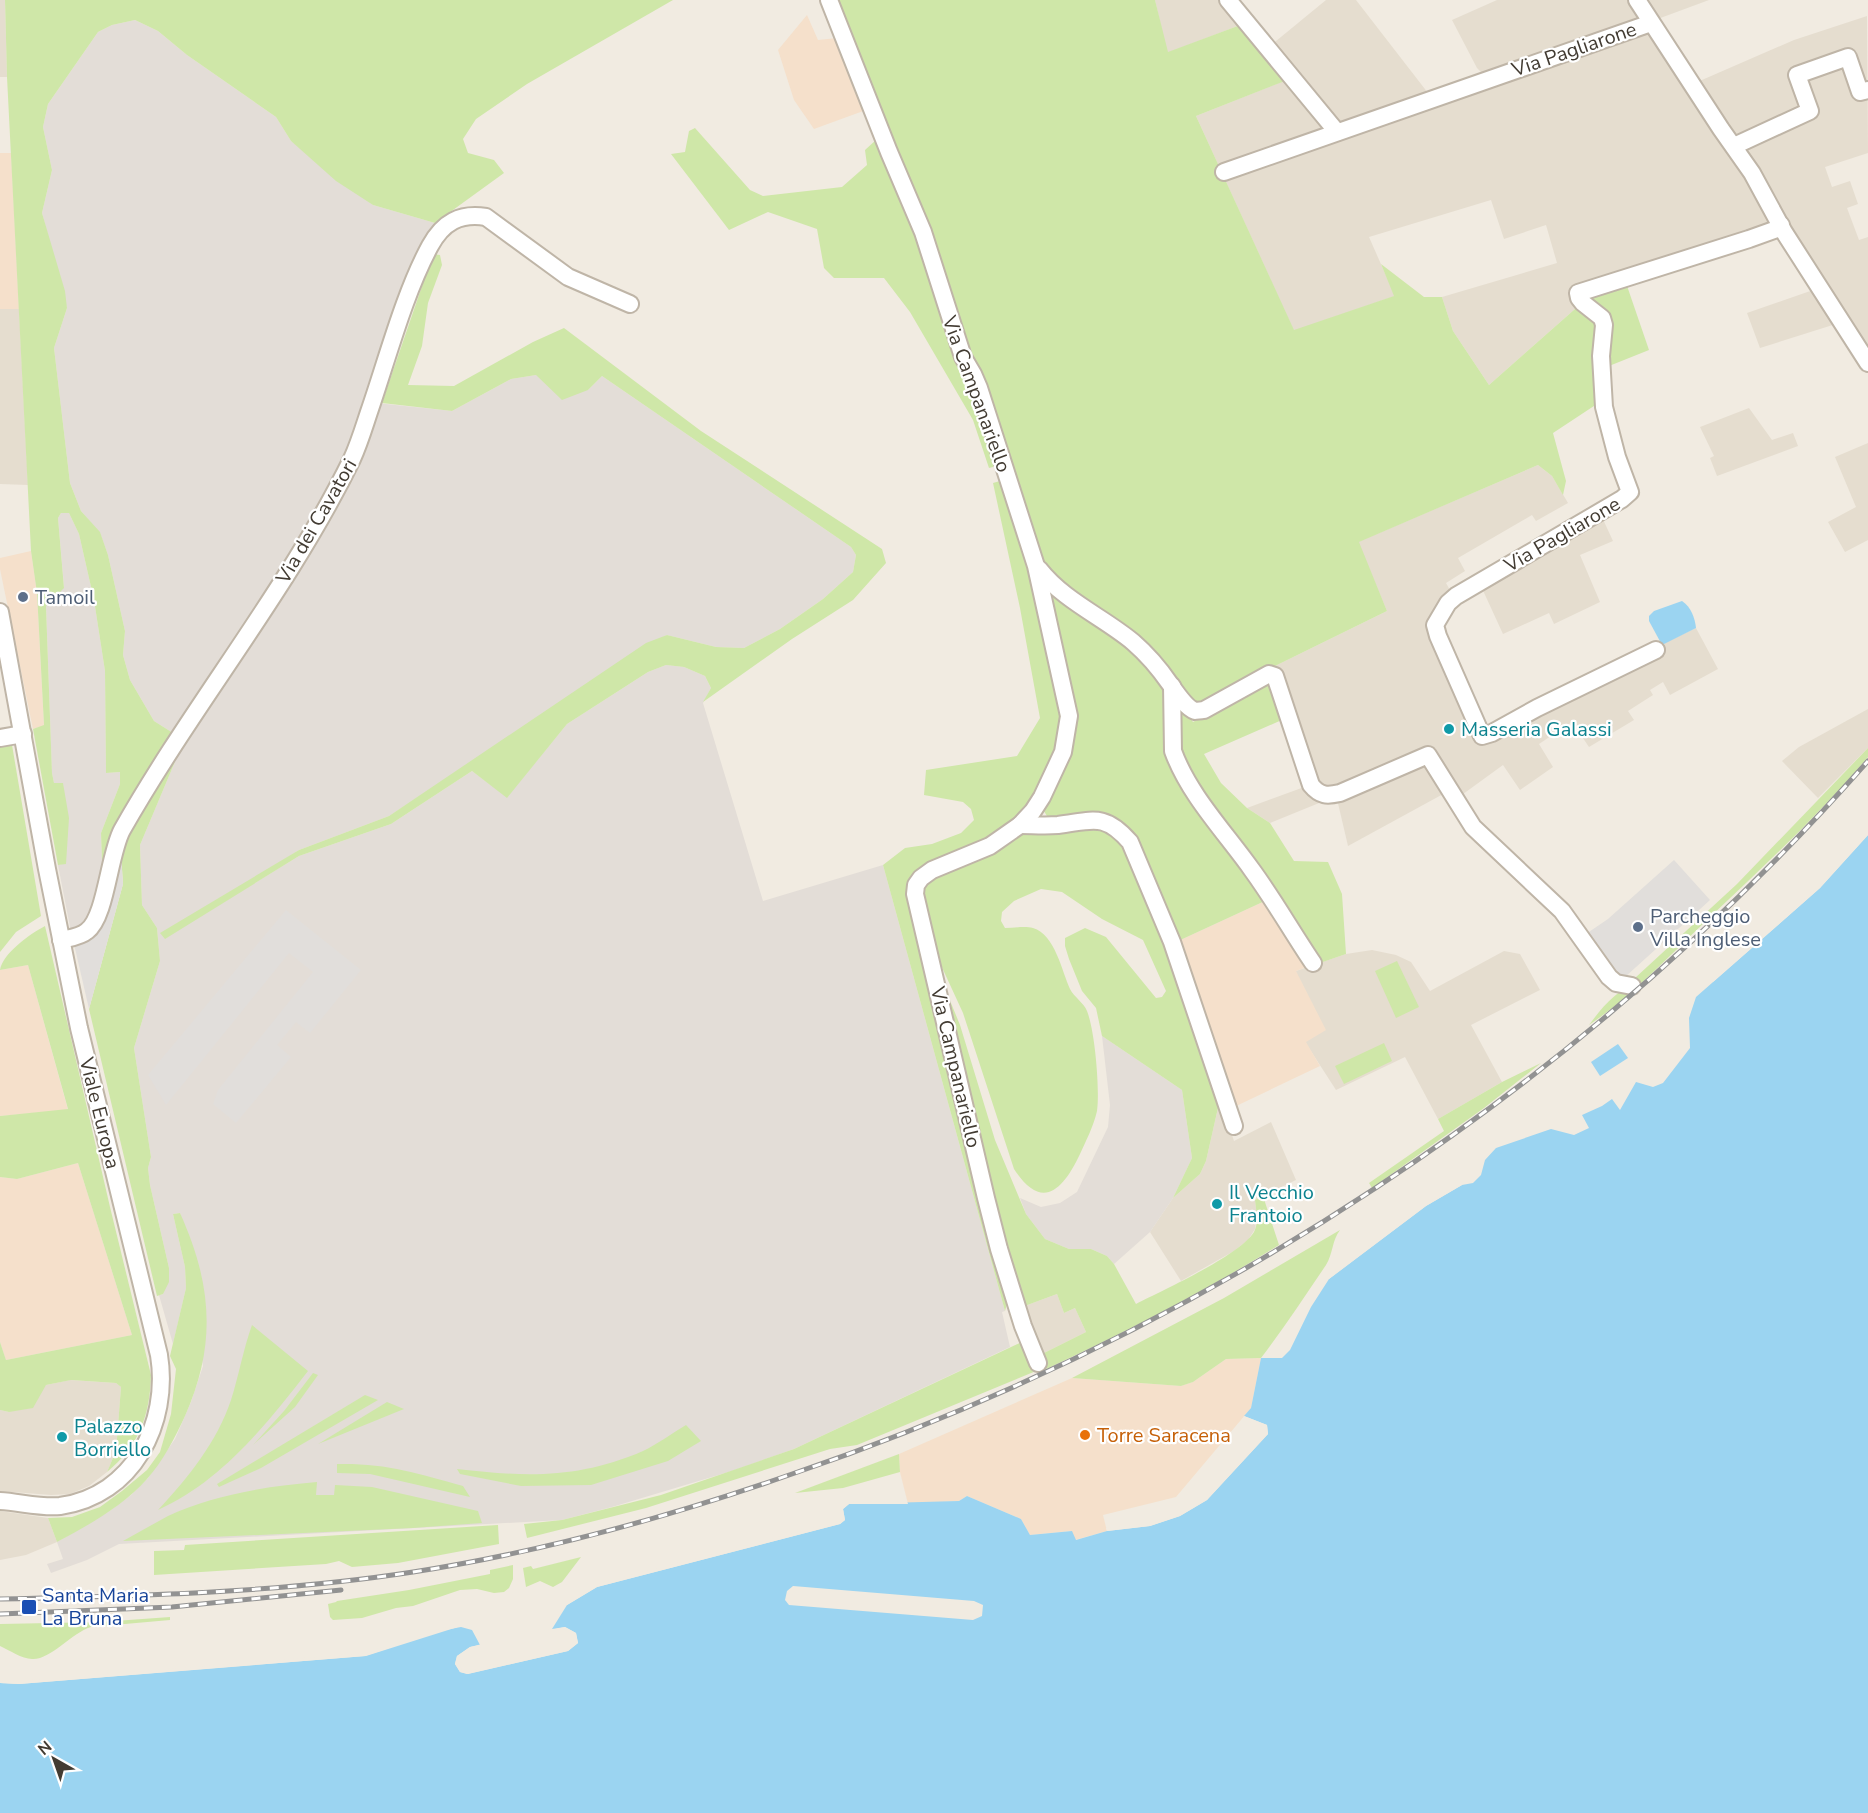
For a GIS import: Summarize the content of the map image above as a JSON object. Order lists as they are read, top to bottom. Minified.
{"streets":{"street":["Via Pagliarone","Via Campanariello","Via dei Cavatori","Viale Europa"]},"crossings":[["Via dei Cavatori","Viale Europa"]],"places":{"other":["Tamoil","Masseria Galassi","Parcheggio Villa Inglese","Il Vecchio Frantoio","Torre Saracena","Palazzo Borriello"],"transit":["Santa Maria La Bruna"]},"north":"top left"}
